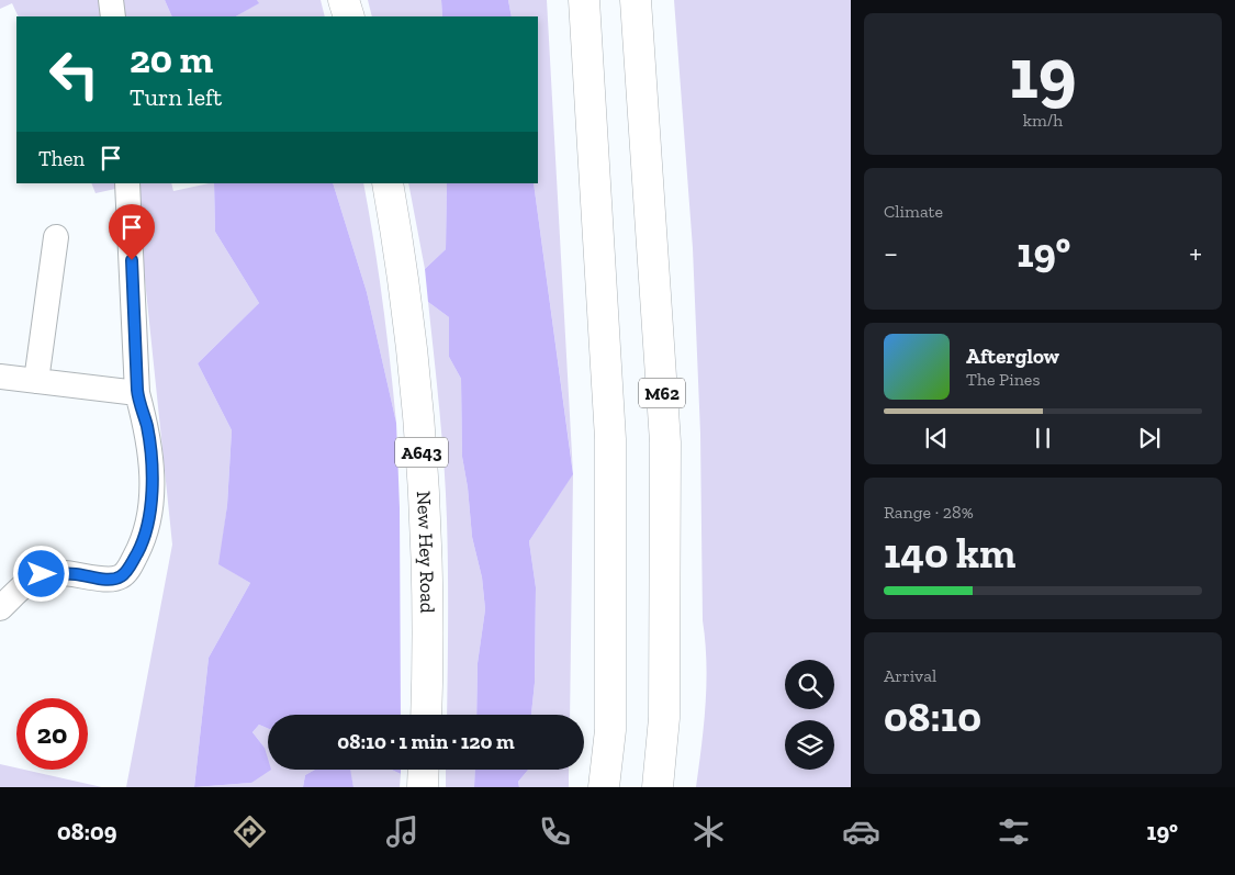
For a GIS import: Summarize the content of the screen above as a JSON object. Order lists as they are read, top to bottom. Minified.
{"streets":{"main road":["M62","A643","New Hey Road"]},"page":{"tile":[["19","km/h"],"Climate",["Range · 28%","140 km"],["Arrival","08:10"]],"turn":["20 m","Turn left"],"then":"Then","heat":["−","19°","+"],"song":["Afterglow","The Pines"],"limit":"20","trip":"08:10 · 1 min · 120 m","tabs":["08:09","19°"]}}
